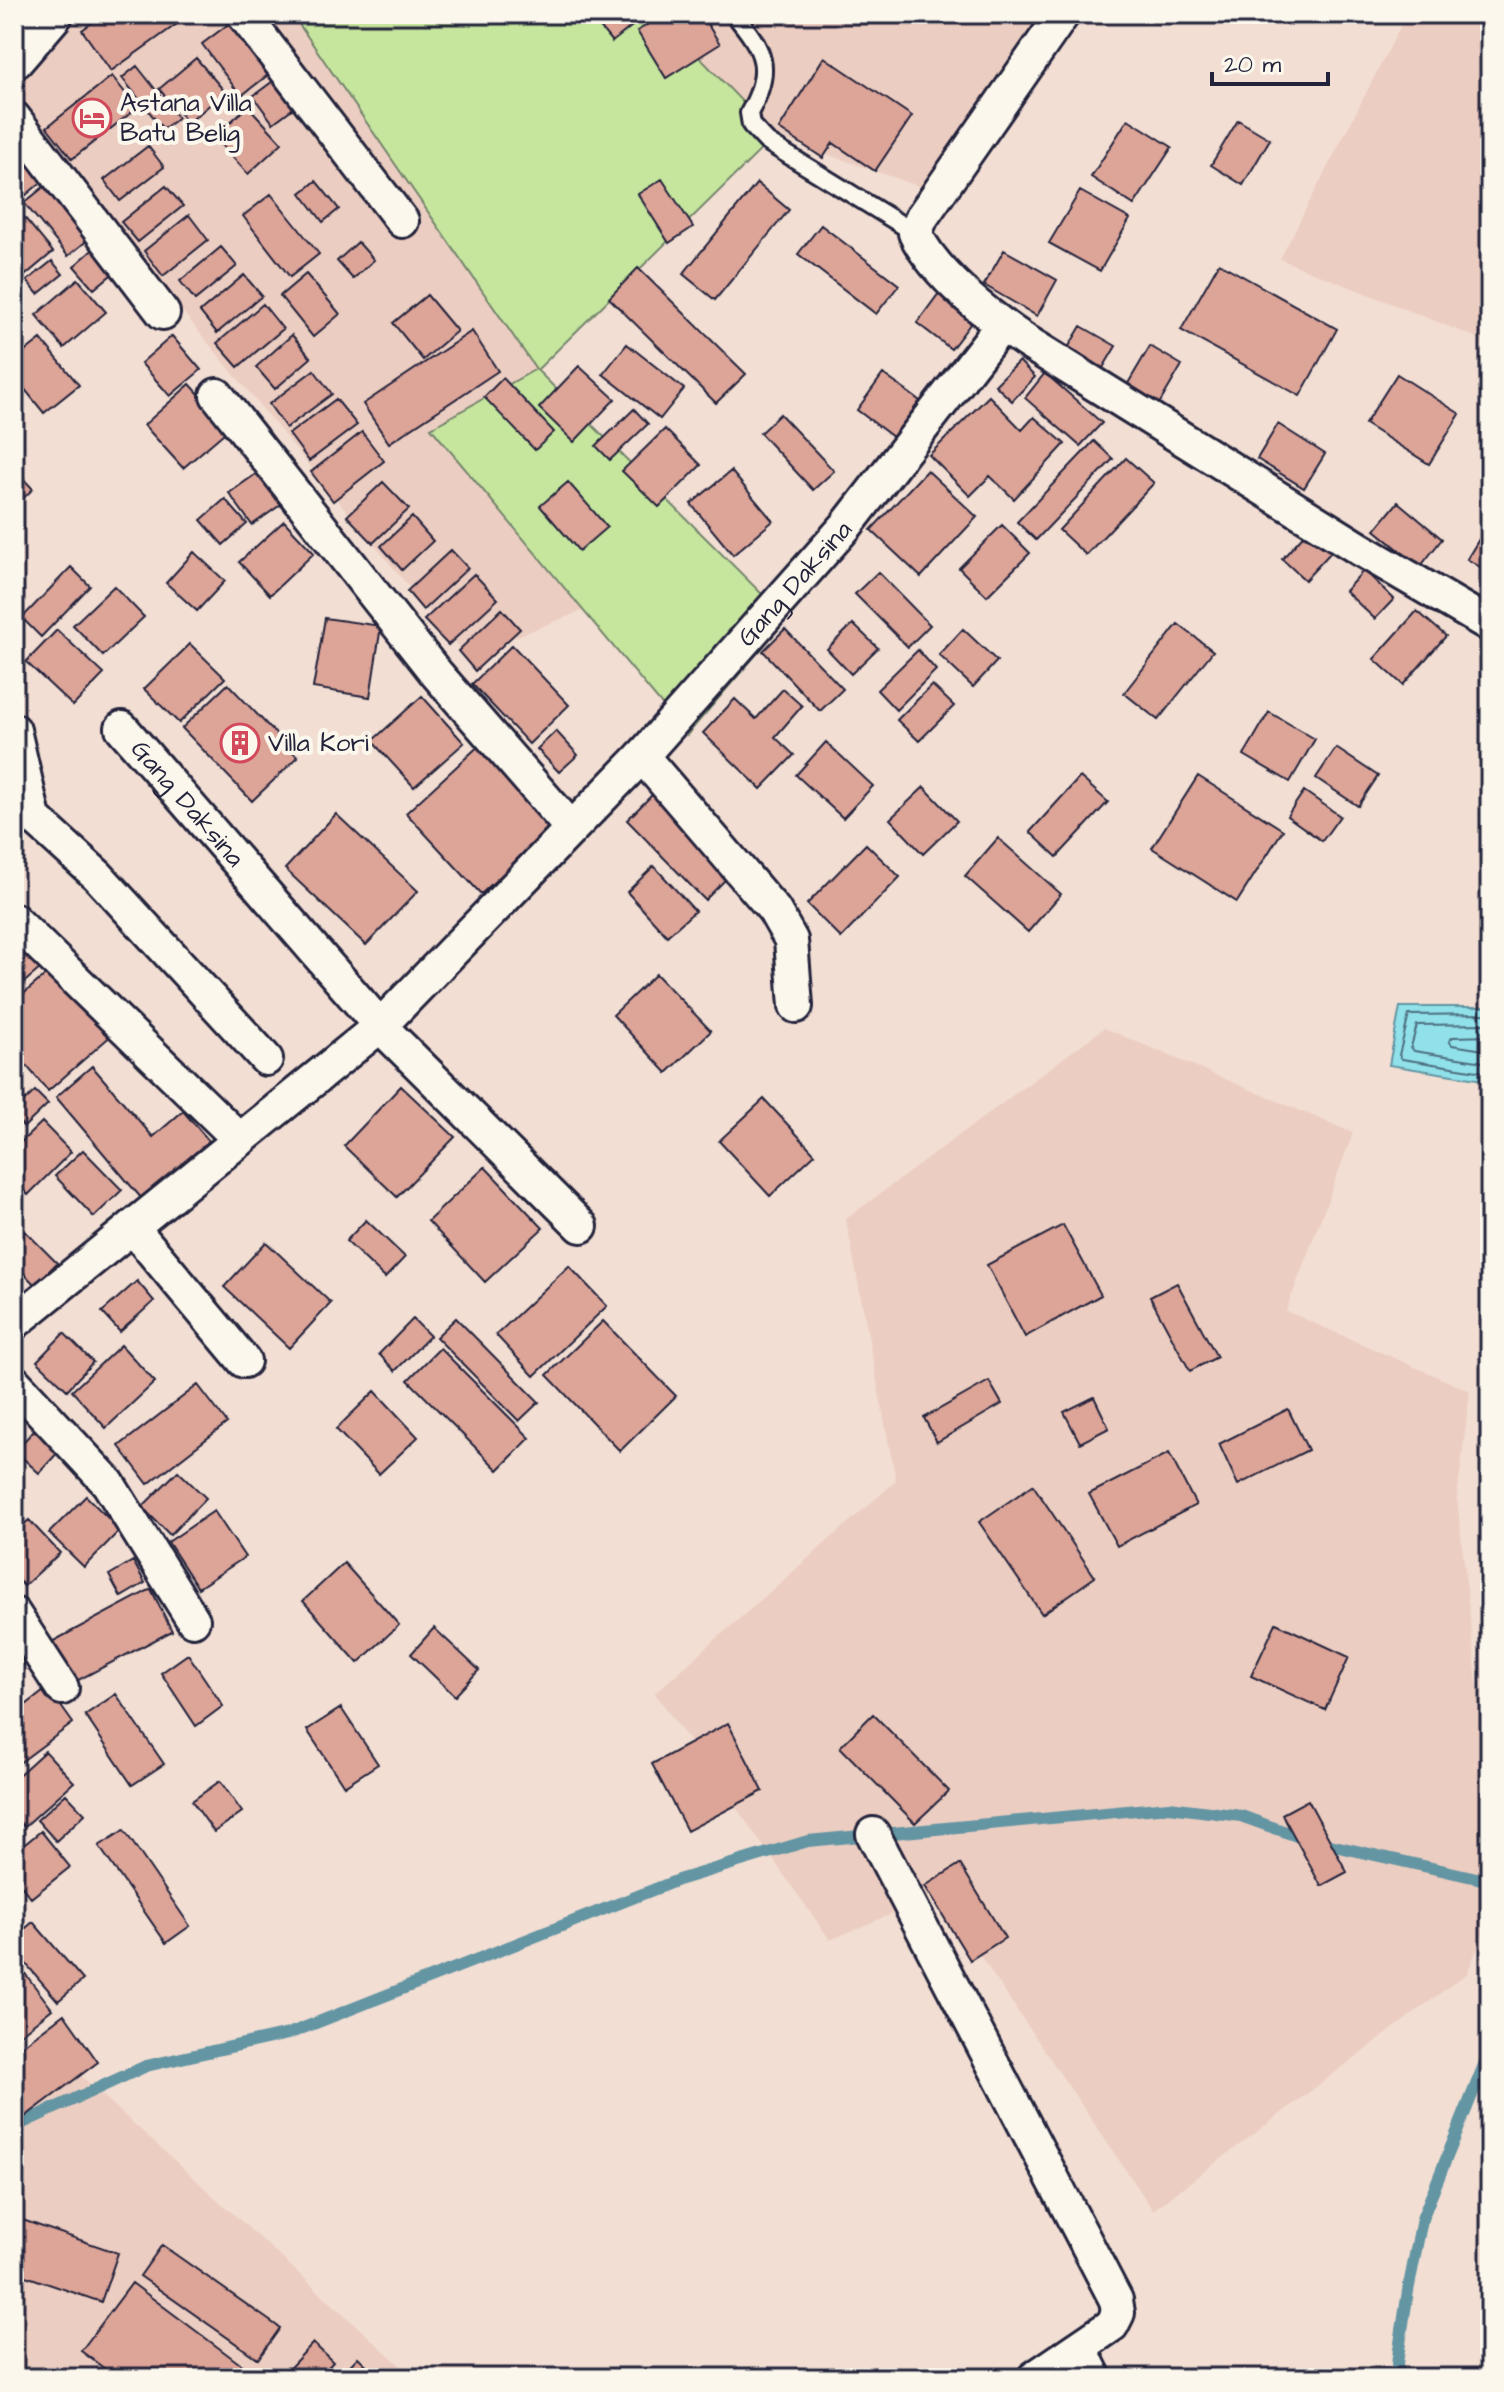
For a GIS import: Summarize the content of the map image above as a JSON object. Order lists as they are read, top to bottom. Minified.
{"streets":{"street":["Gang Daksina"]},"places":{"hotel":["Astana Villa Batu Belig"],"building":["Villa Kori"]},"scale_bar":"20 m"}
